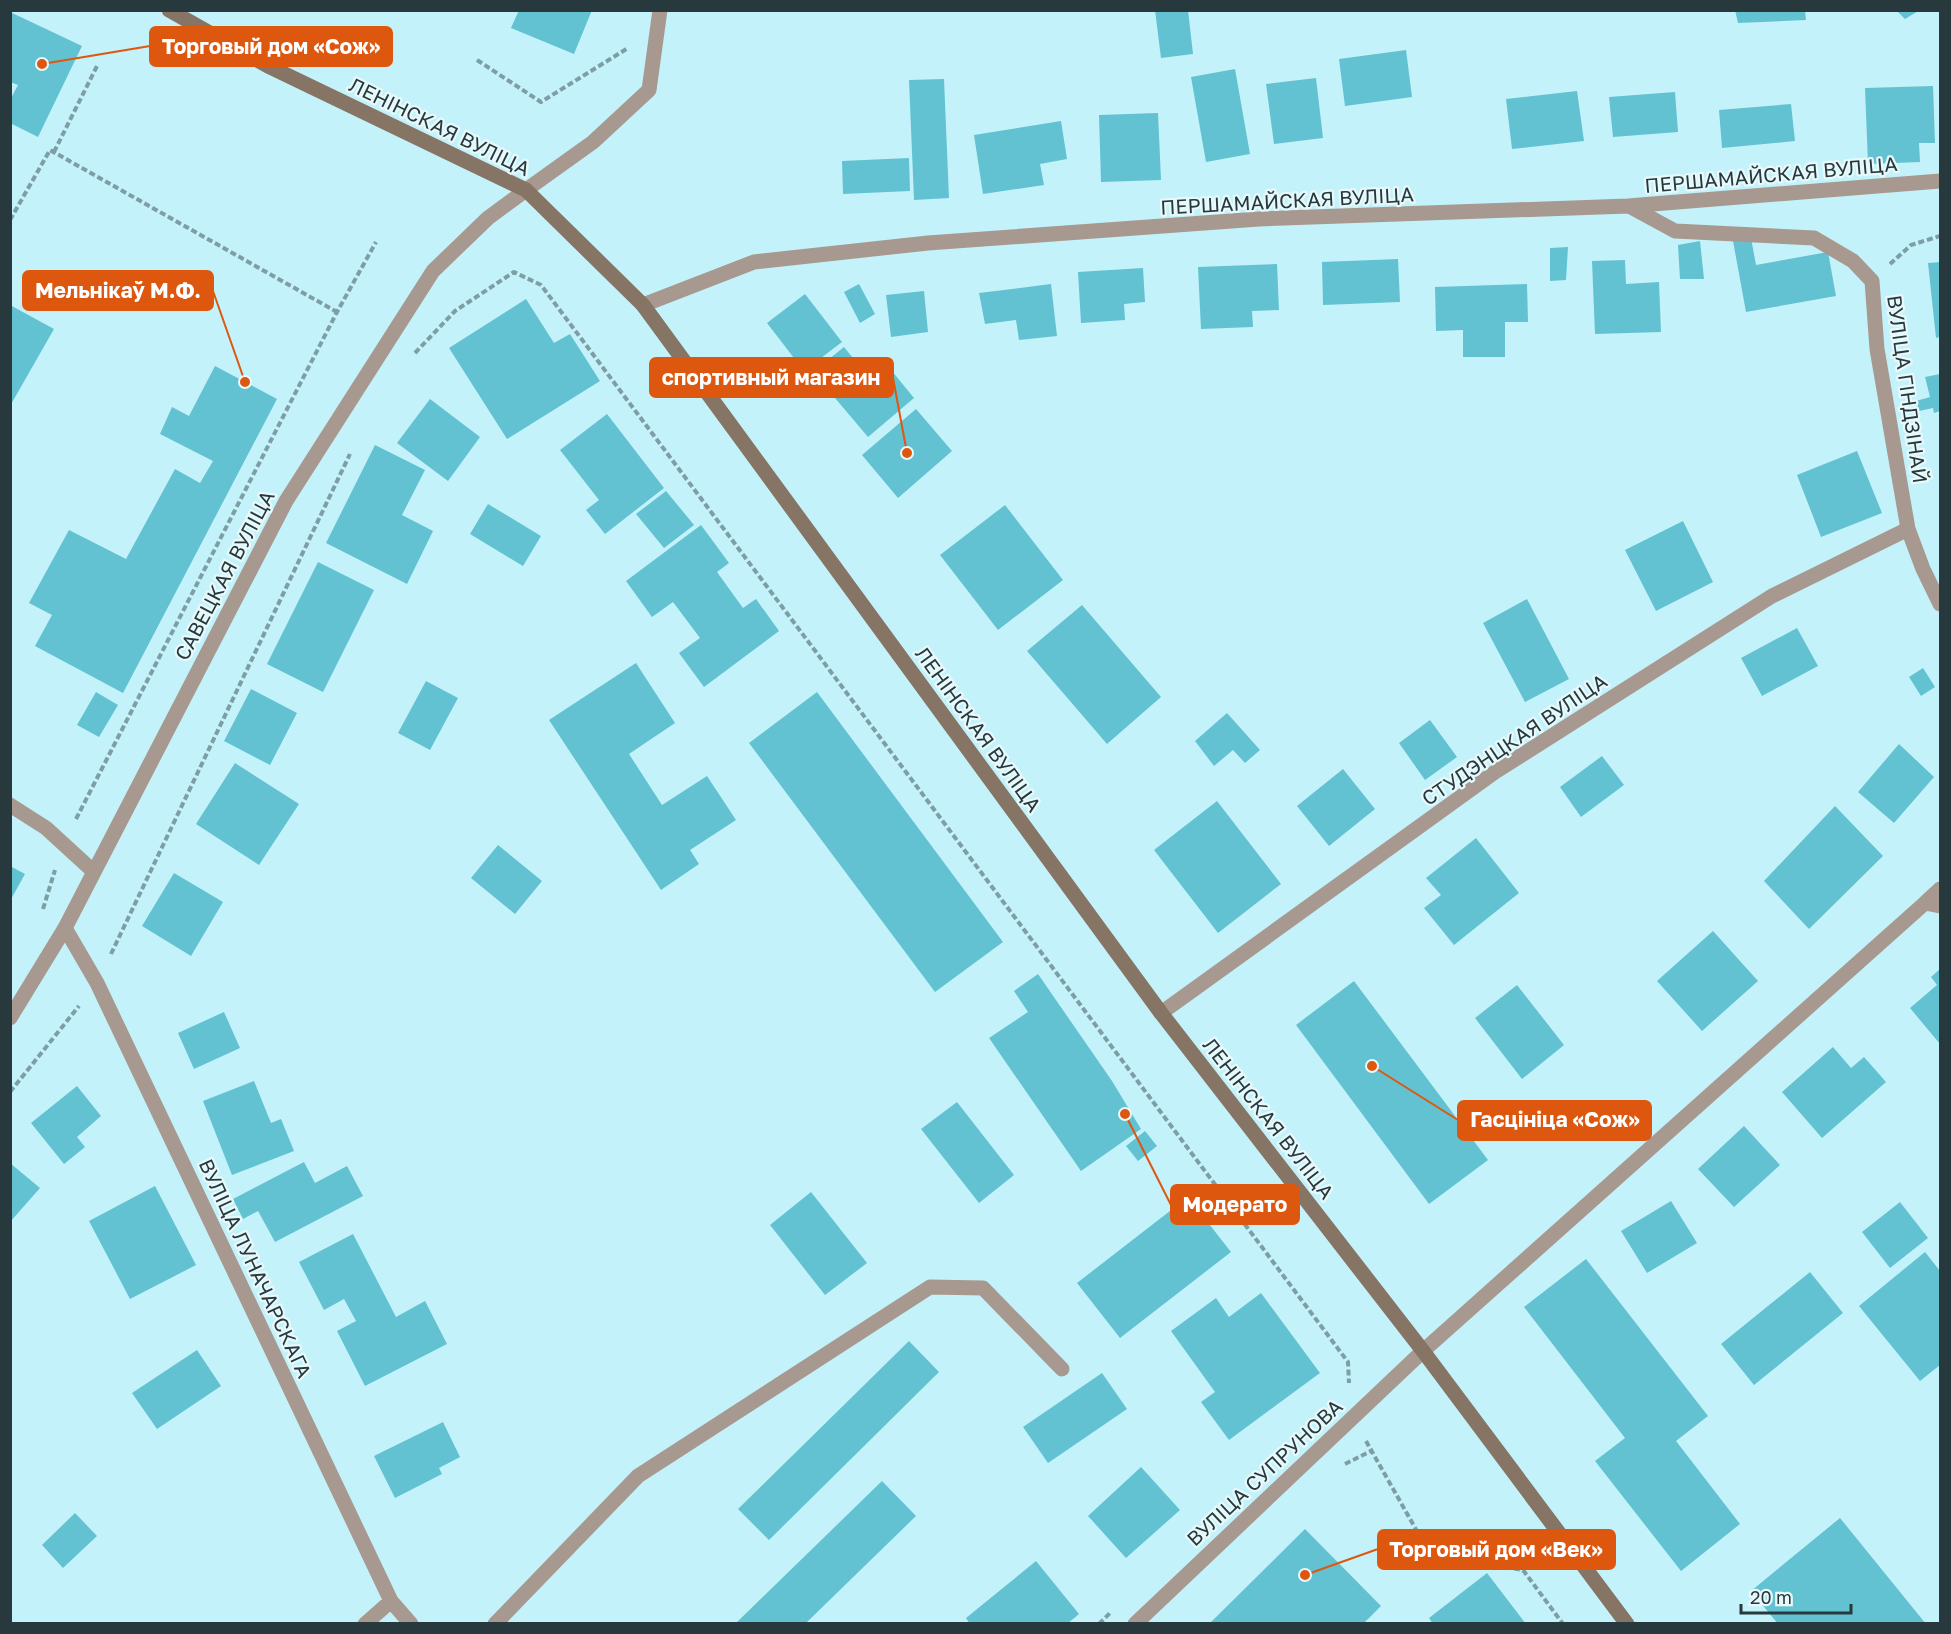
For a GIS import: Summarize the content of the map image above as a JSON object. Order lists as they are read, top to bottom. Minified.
{"streets":{"main road":["ЛЕНІНСКАЯ ВУЛІЦА"],"street":["ПЕРШАМАЙСКАЯ ВУЛІЦА","ВУЛІЦА ГІНДЗІНАЙ","САВЕЦКАЯ ВУЛІЦА","СТУДЭНЦКАЯ ВУЛІЦА","ВУЛІЦА ЛУНАЧАРСКАГА","ВУЛІЦА СУПРУНОВА"]},"crossings":[["ЛЕНІНСКАЯ ВУЛІЦА","ПЕРШАМАЙСКАЯ ВУЛІЦА"],["ЛЕНІНСКАЯ ВУЛІЦА","САВЕЦКАЯ ВУЛІЦА"],["ЛЕНІНСКАЯ ВУЛІЦА","СТУДЭНЦКАЯ ВУЛІЦА"],["ЛЕНІНСКАЯ ВУЛІЦА","ВУЛІЦА СУПРУНОВА"],["ВУЛІЦА ГІНДЗІНАЙ","СТУДЭНЦКАЯ ВУЛІЦА"],["САВЕЦКАЯ ВУЛІЦА","ВУЛІЦА ЛУНАЧАРСКАГА"]],"places":["Торговый дом «Сож»","Мельнікаў М.Ф.","спортивный магазин","Гасцініца «Сож»","Модерато","Торговый дом «Век»"],"scale_bar":"20 m"}
